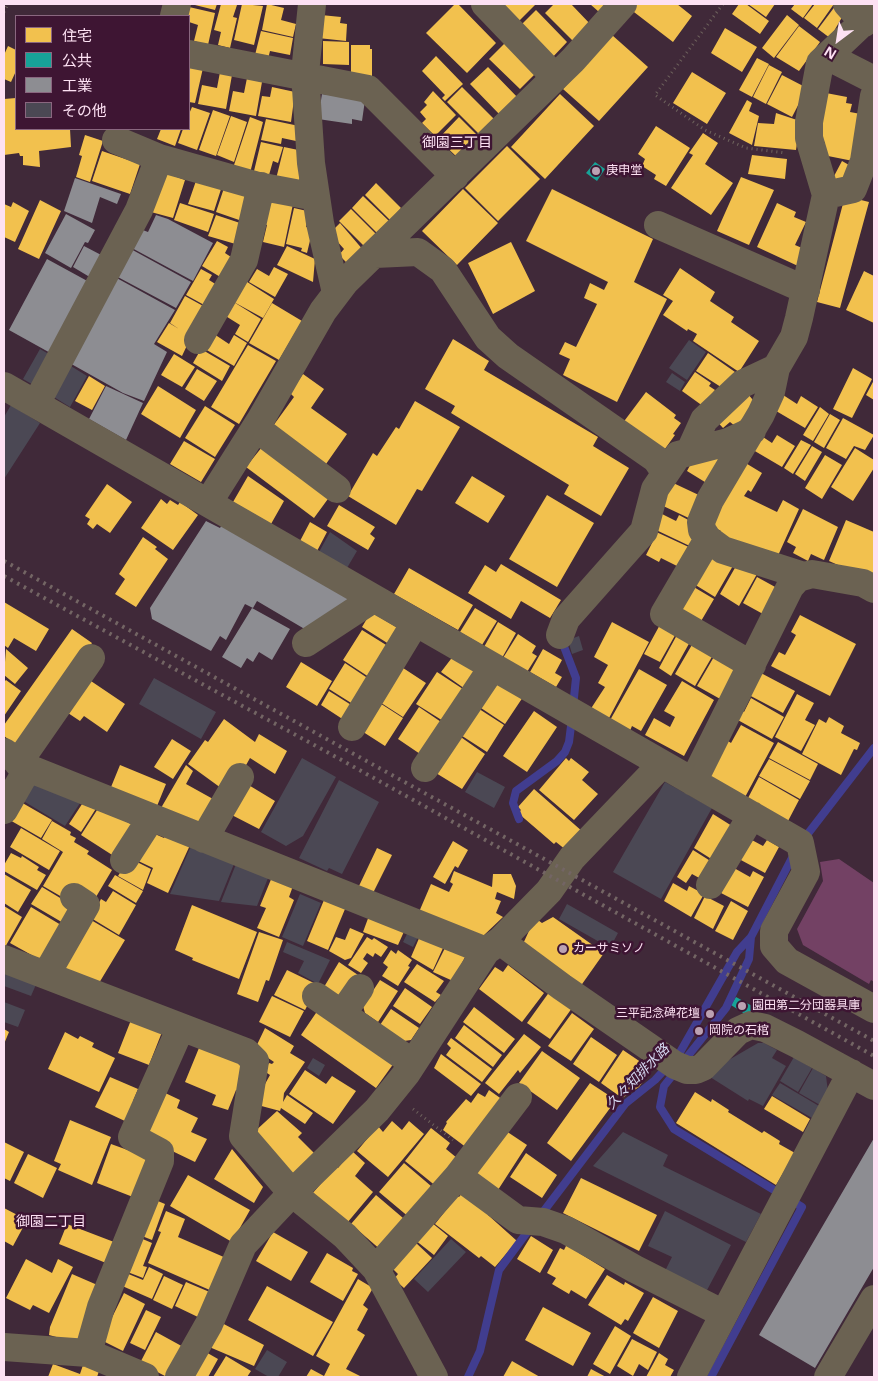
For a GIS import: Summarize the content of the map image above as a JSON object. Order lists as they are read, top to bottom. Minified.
{"districts":["御園三丁目","御園二丁目"],"water":["久々知排水路"],"places":["庚申堂","カーサミソノ","園田第二分団器具庫","三平記念碑花壇","岡院の石棺"],"legend":["住宅","公共","工業","その他"],"north":"bottom left"}
